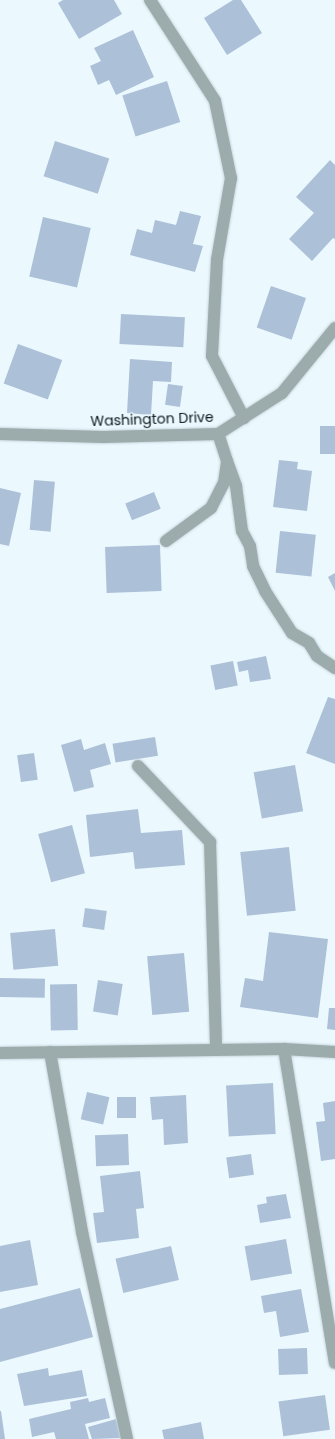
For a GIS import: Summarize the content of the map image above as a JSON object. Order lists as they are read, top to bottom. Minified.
{"streets":{"street":["Washington Drive"]}}
